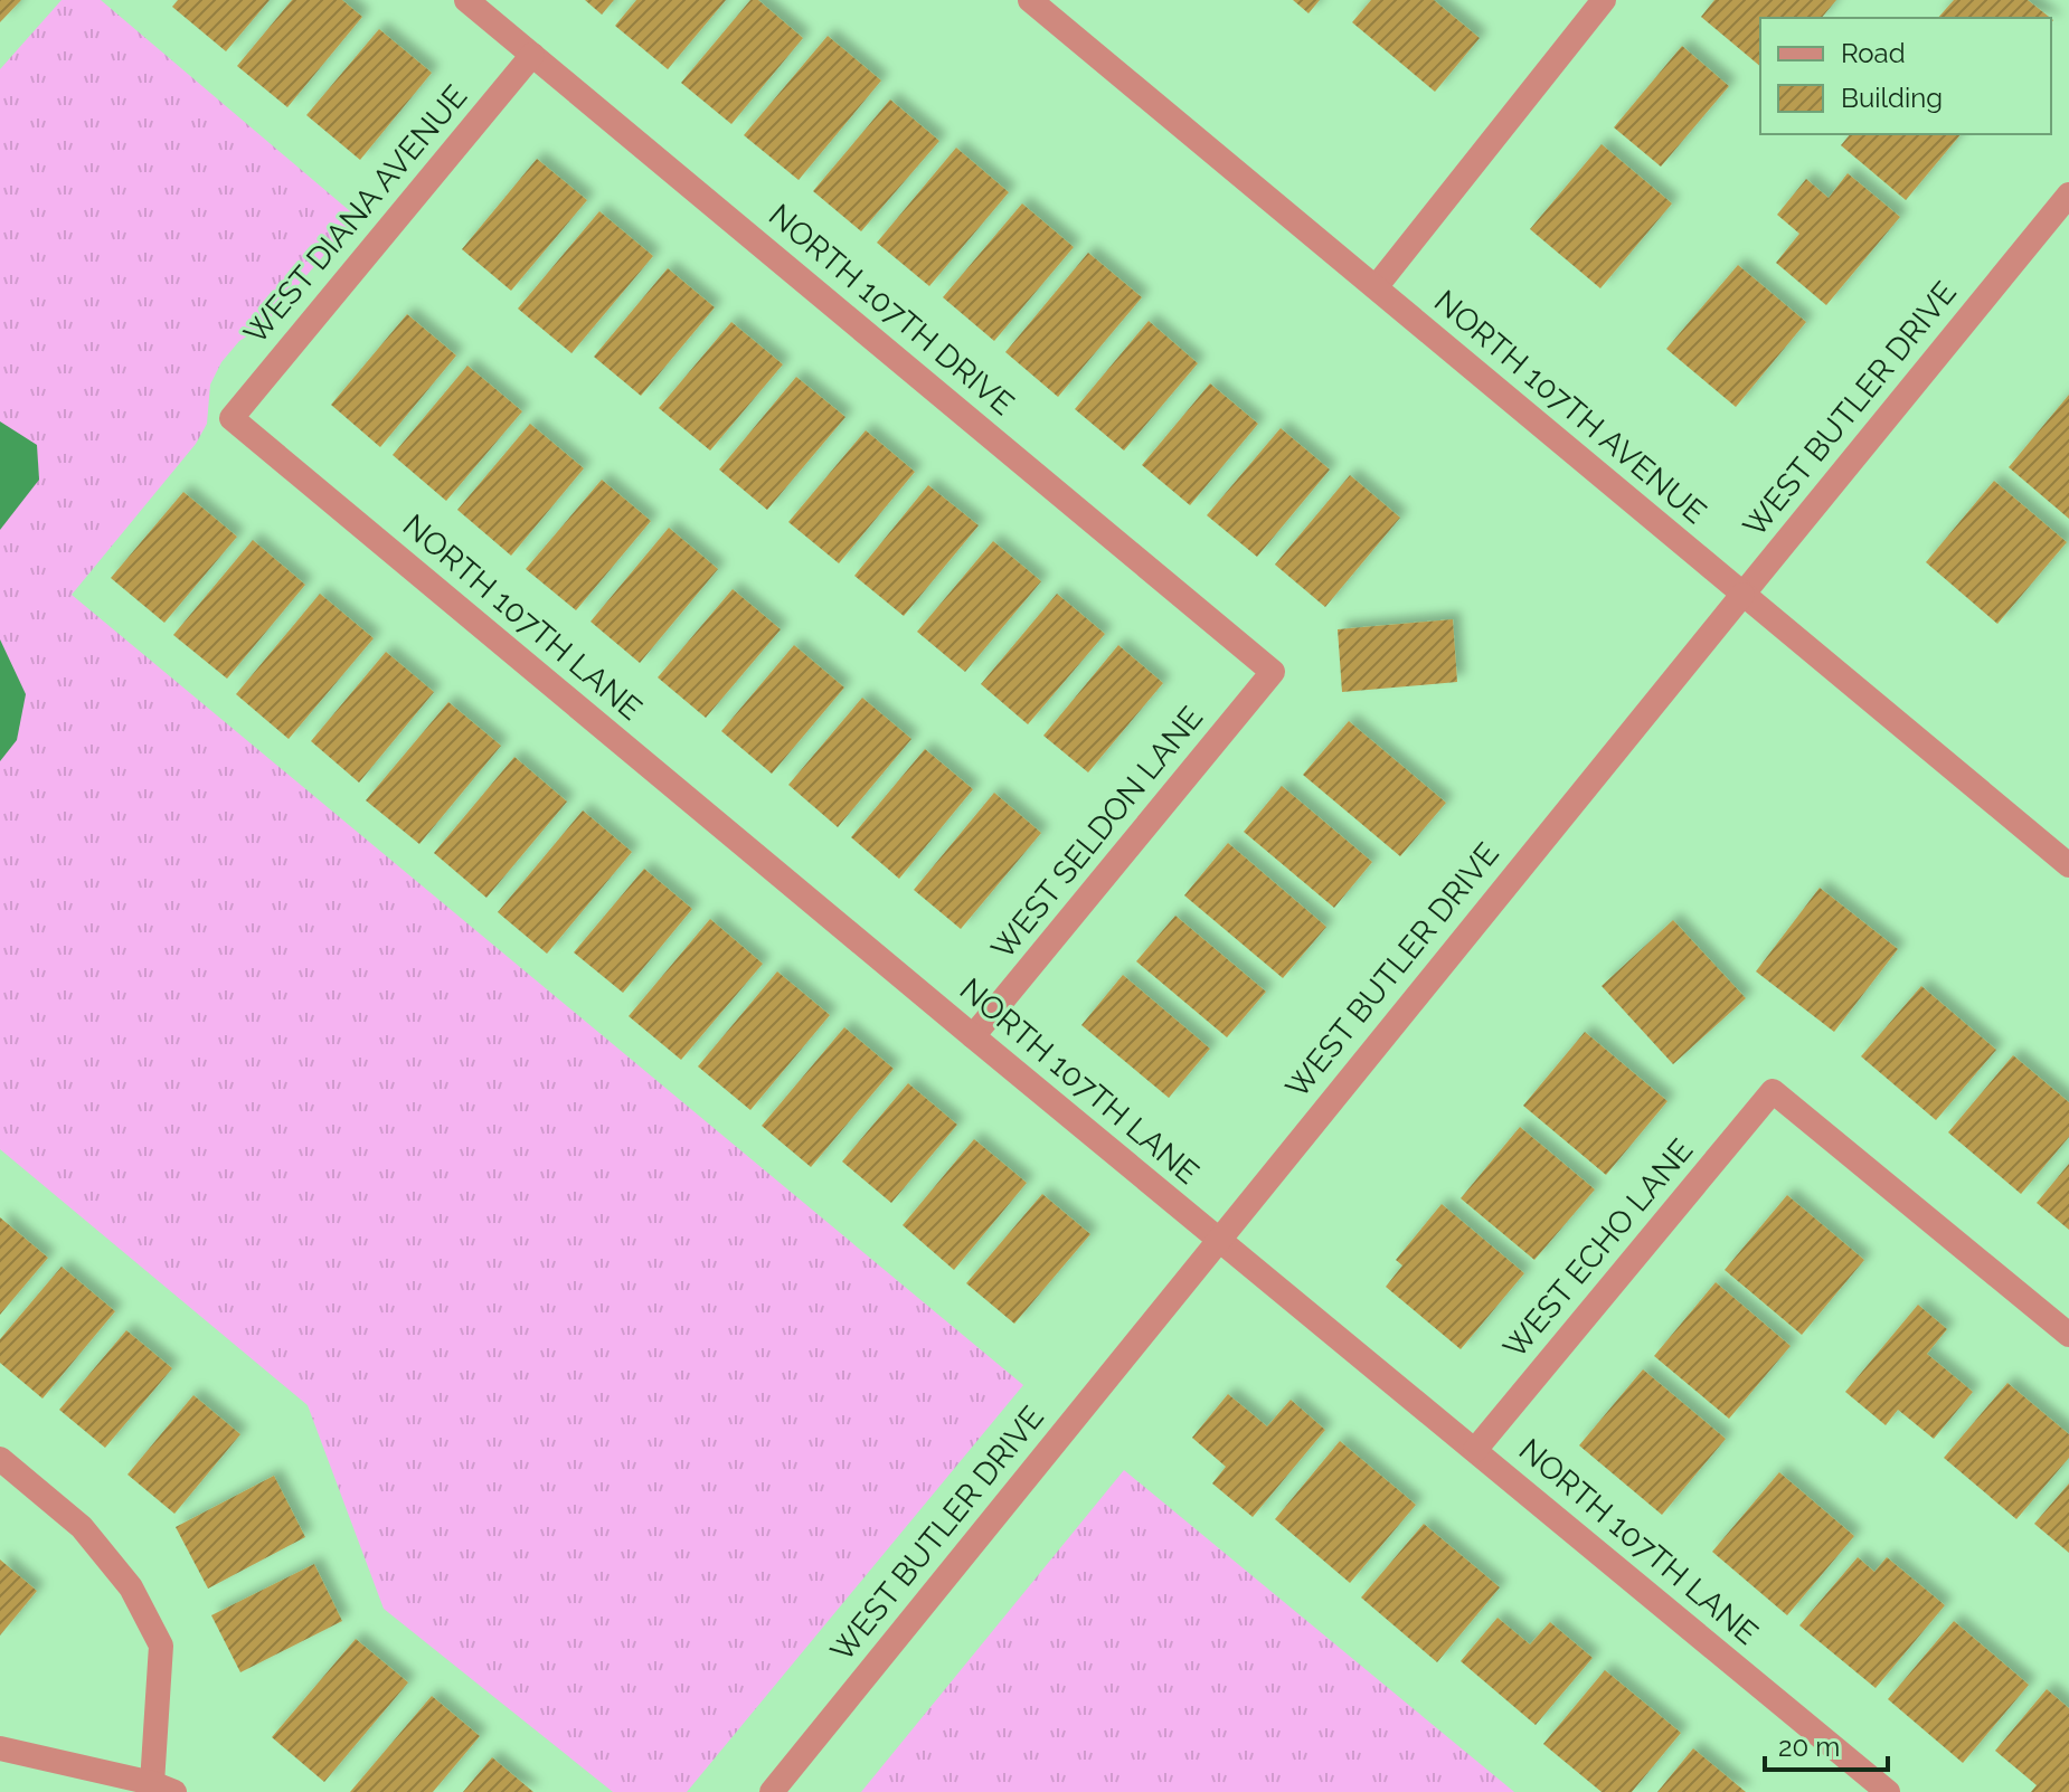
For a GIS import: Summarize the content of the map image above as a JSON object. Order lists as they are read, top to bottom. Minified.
{"streets":{"street":["WEST DIANA AVENUE","NORTH 107TH DRIVE","NORTH 107TH AVENUE","WEST BUTLER DRIVE","NORTH 107TH LANE","WEST SELDON LANE","WEST ECHO LANE"]},"crossings":[["WEST DIANA AVENUE","NORTH 107TH DRIVE"],["WEST DIANA AVENUE","NORTH 107TH LANE"],["NORTH 107TH DRIVE","WEST SELDON LANE"],["NORTH 107TH AVENUE","WEST BUTLER DRIVE"],["WEST BUTLER DRIVE","NORTH 107TH LANE"],["NORTH 107TH LANE","WEST SELDON LANE"],["NORTH 107TH LANE","WEST ECHO LANE"]],"legend":["Road","Building"],"scale_bar":"20 m"}
